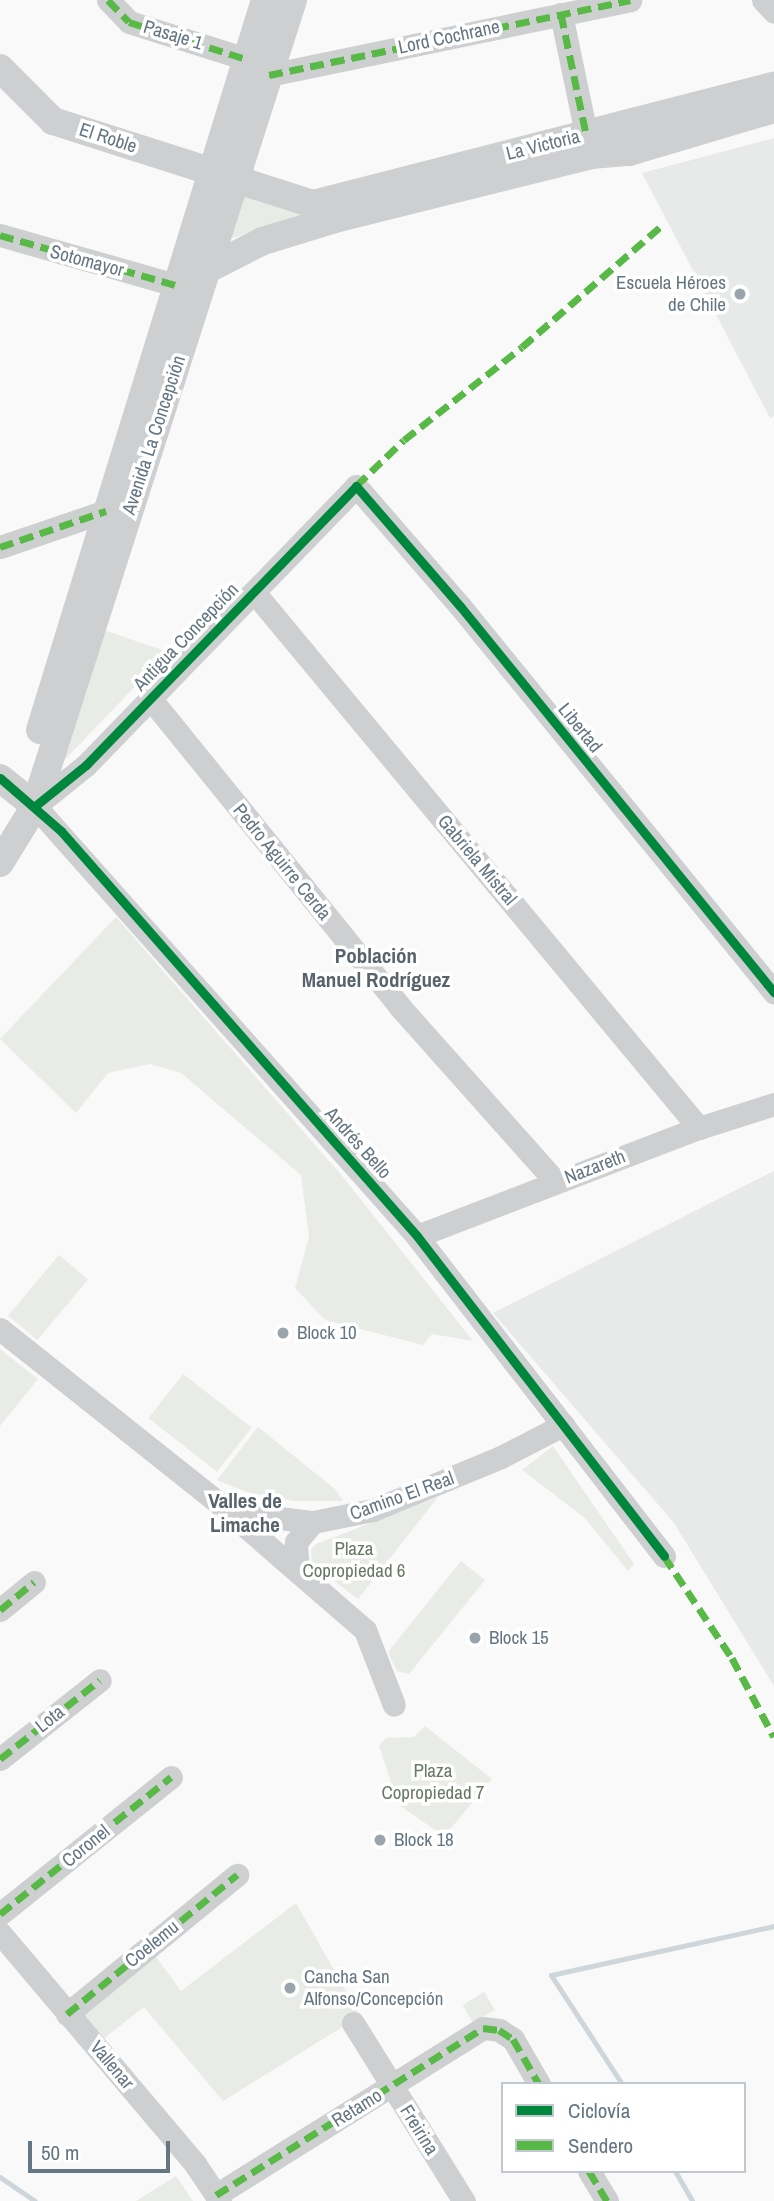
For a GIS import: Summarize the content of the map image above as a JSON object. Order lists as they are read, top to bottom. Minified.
{"streets":{"street":["Pasaje 1","Lord Cochrane","El Roble","La Victoria","Sotomayor","Avenida La Concepción","Antigua Concepción","Libertad","Gabriela Mistral","Pedro Aguirre Cerda","Andrés Bello","Nazareth","Camino El Real","Lota","Coronel","Coelemu","Vallenar","Retamo","Freirina"]},"crossings":[["Pasaje 1","Avenida La Concepción"],["Lord Cochrane","Avenida La Concepción"],["El Roble","Avenida La Concepción"],["La Victoria","Avenida La Concepción"],["Sotomayor","Avenida La Concepción"],["Avenida La Concepción","Antigua Concepción"],["Avenida La Concepción","Andrés Bello"],["Antigua Concepción","Libertad"],["Antigua Concepción","Gabriela Mistral"],["Antigua Concepción","Pedro Aguirre Cerda"],["Antigua Concepción","Andrés Bello"],["Gabriela Mistral","Nazareth"],["Pedro Aguirre Cerda","Nazareth"],["Andrés Bello","Nazareth"],["Andrés Bello","Camino El Real"],["Coelemu","Vallenar"],["Vallenar","Retamo"],["Retamo","Freirina"]],"districts":["Población Manuel Rodríguez","Valles de Limache"],"parks":["Plaza Copropiedad 6","Plaza Copropiedad 7"],"places":["Escuela Héroes de Chile","Block 10","Block 15","Block 18","Cancha San Alfonso/Concepción"],"legend":["Ciclovía","Sendero"],"scale_bar":"50 m"}
